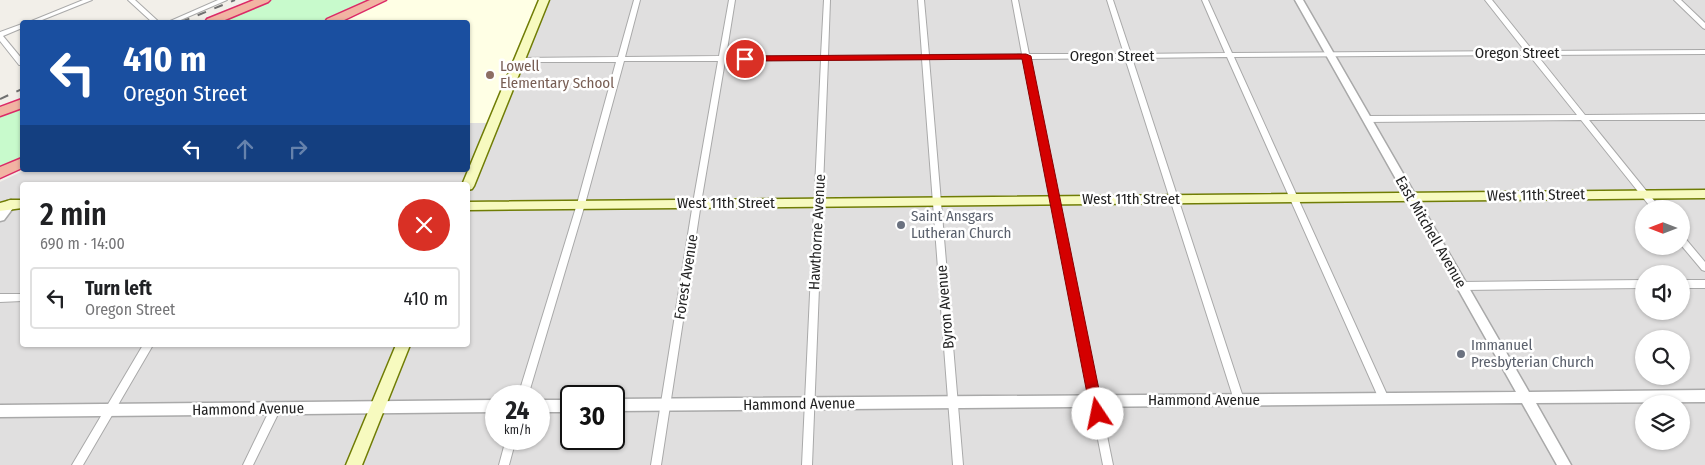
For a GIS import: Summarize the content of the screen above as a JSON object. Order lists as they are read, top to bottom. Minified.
{"streets":{"main road":["West 11th Street"],"street":["Oregon Street","Hawthorne Avenue","East Mitchell Avenue","Forest Avenue","Byron Avenue","Hammond Avenue"]},"crossings":[["Oregon Street","Hawthorne Avenue"],["Oregon Street","East Mitchell Avenue"],["Oregon Street","Forest Avenue"],["Oregon Street","Byron Avenue"],["West 11th Street","Hawthorne Avenue"],["West 11th Street","East Mitchell Avenue"],["West 11th Street","Forest Avenue"],["West 11th Street","Byron Avenue"],["Hawthorne Avenue","Hammond Avenue"],["East Mitchell Avenue","Hammond Avenue"],["Forest Avenue","Hammond Avenue"],["Byron Avenue","Hammond Avenue"]],"places":["Lowell Elementary School","Saint Ansgars Lutheran Church","Immanuel Presbyterian Church"],"north":"left","page":{"turn":["410 m","Oregon Street"],"heading":["2 min","690 m · 14:00"],"list":[{"name":"Turn left","note":"Oregon Street","value":"410 m"}],"speed":"24 km/h","limit":"30"}}
